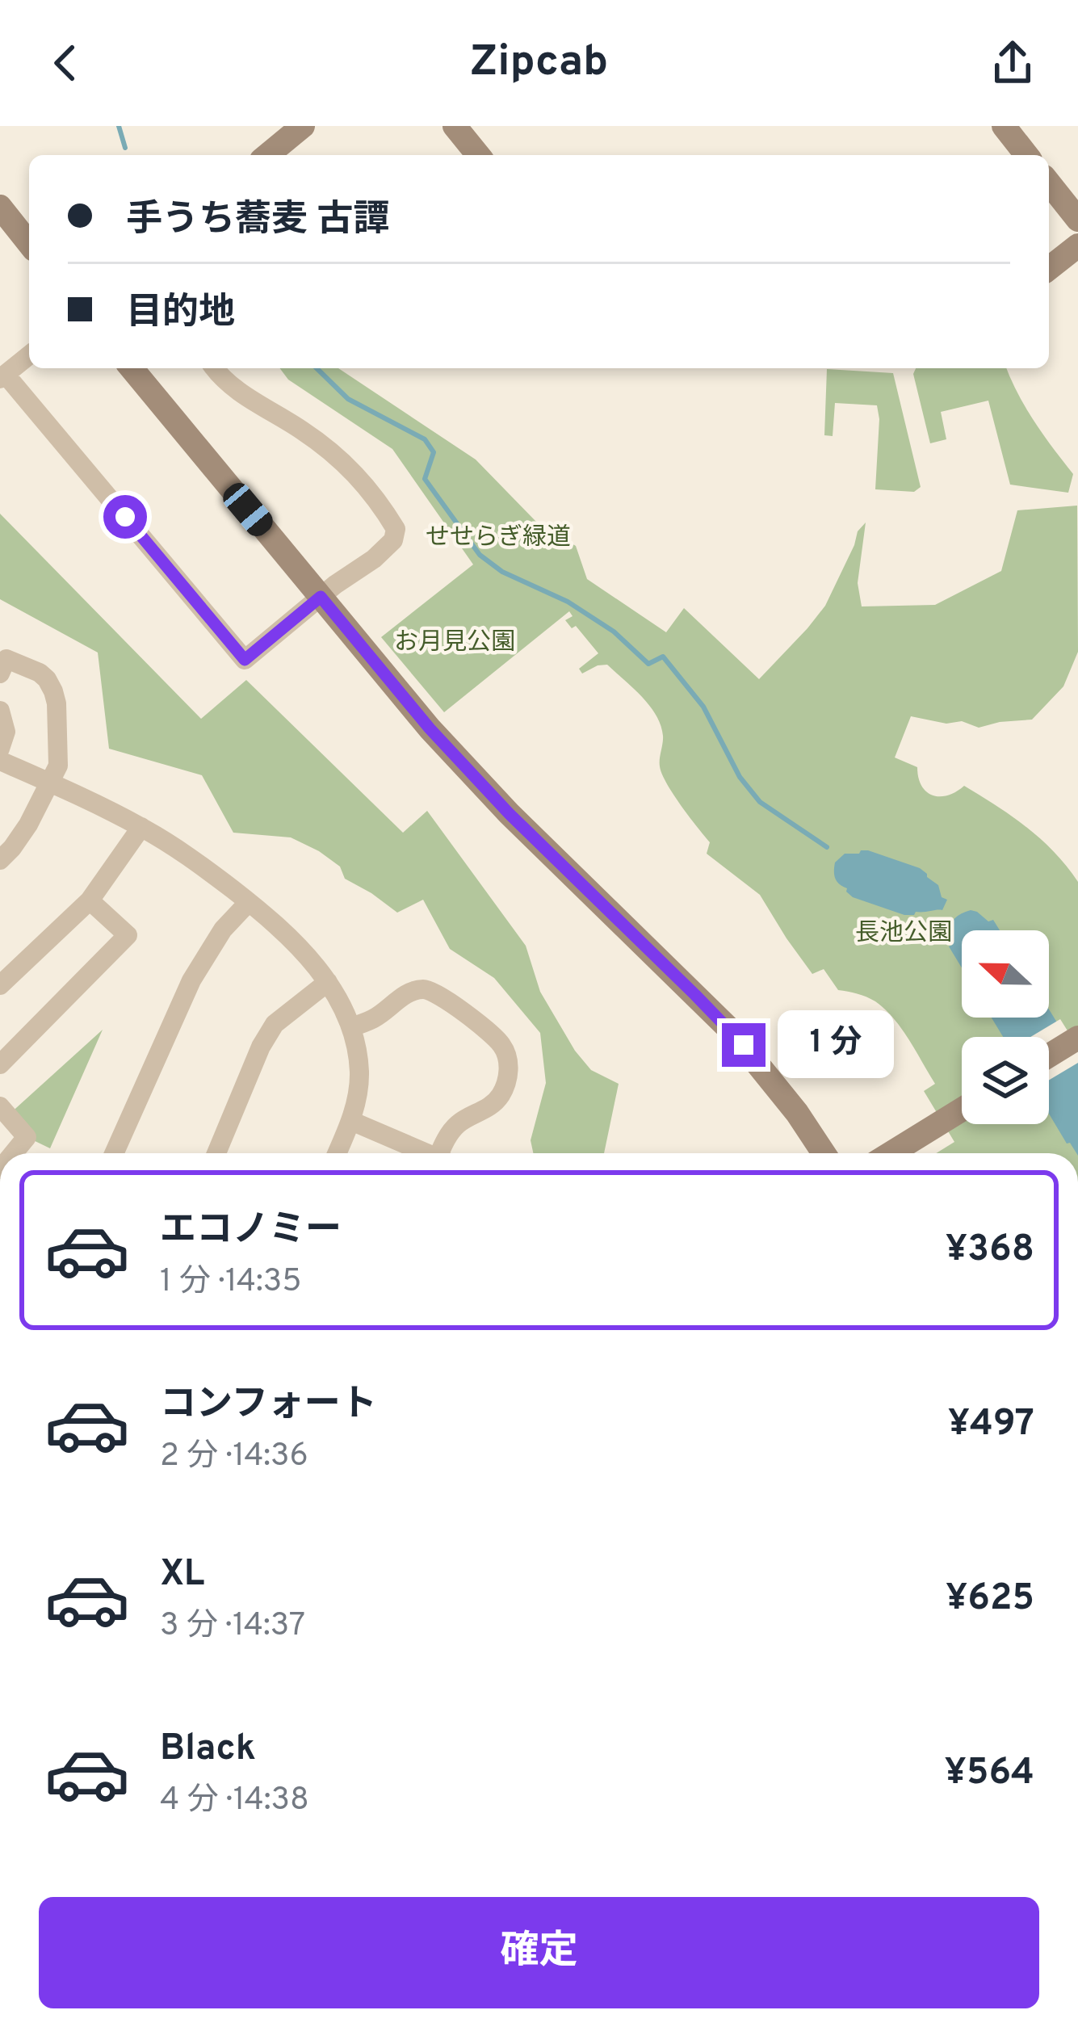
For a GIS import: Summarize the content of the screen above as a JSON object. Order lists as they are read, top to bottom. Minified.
{"parks":["せせらぎ緑道","お月見公園","長池公園"],"north":"left","page":{"header":"Zipcab","banner":["手うち蕎麦 古譚","目的地"],"bubble":"1 分","list":[{"name":"エコノミー","note":"1 分 · 14:35","value":"¥368"},{"name":"コンフォート","note":"2 分 · 14:36","value":"¥497"},{"name":"XL","note":"3 分 · 14:37","value":"¥625"},{"name":"Black","note":"4 分 · 14:38","value":"¥564"}],"buttons":"確定"}}
